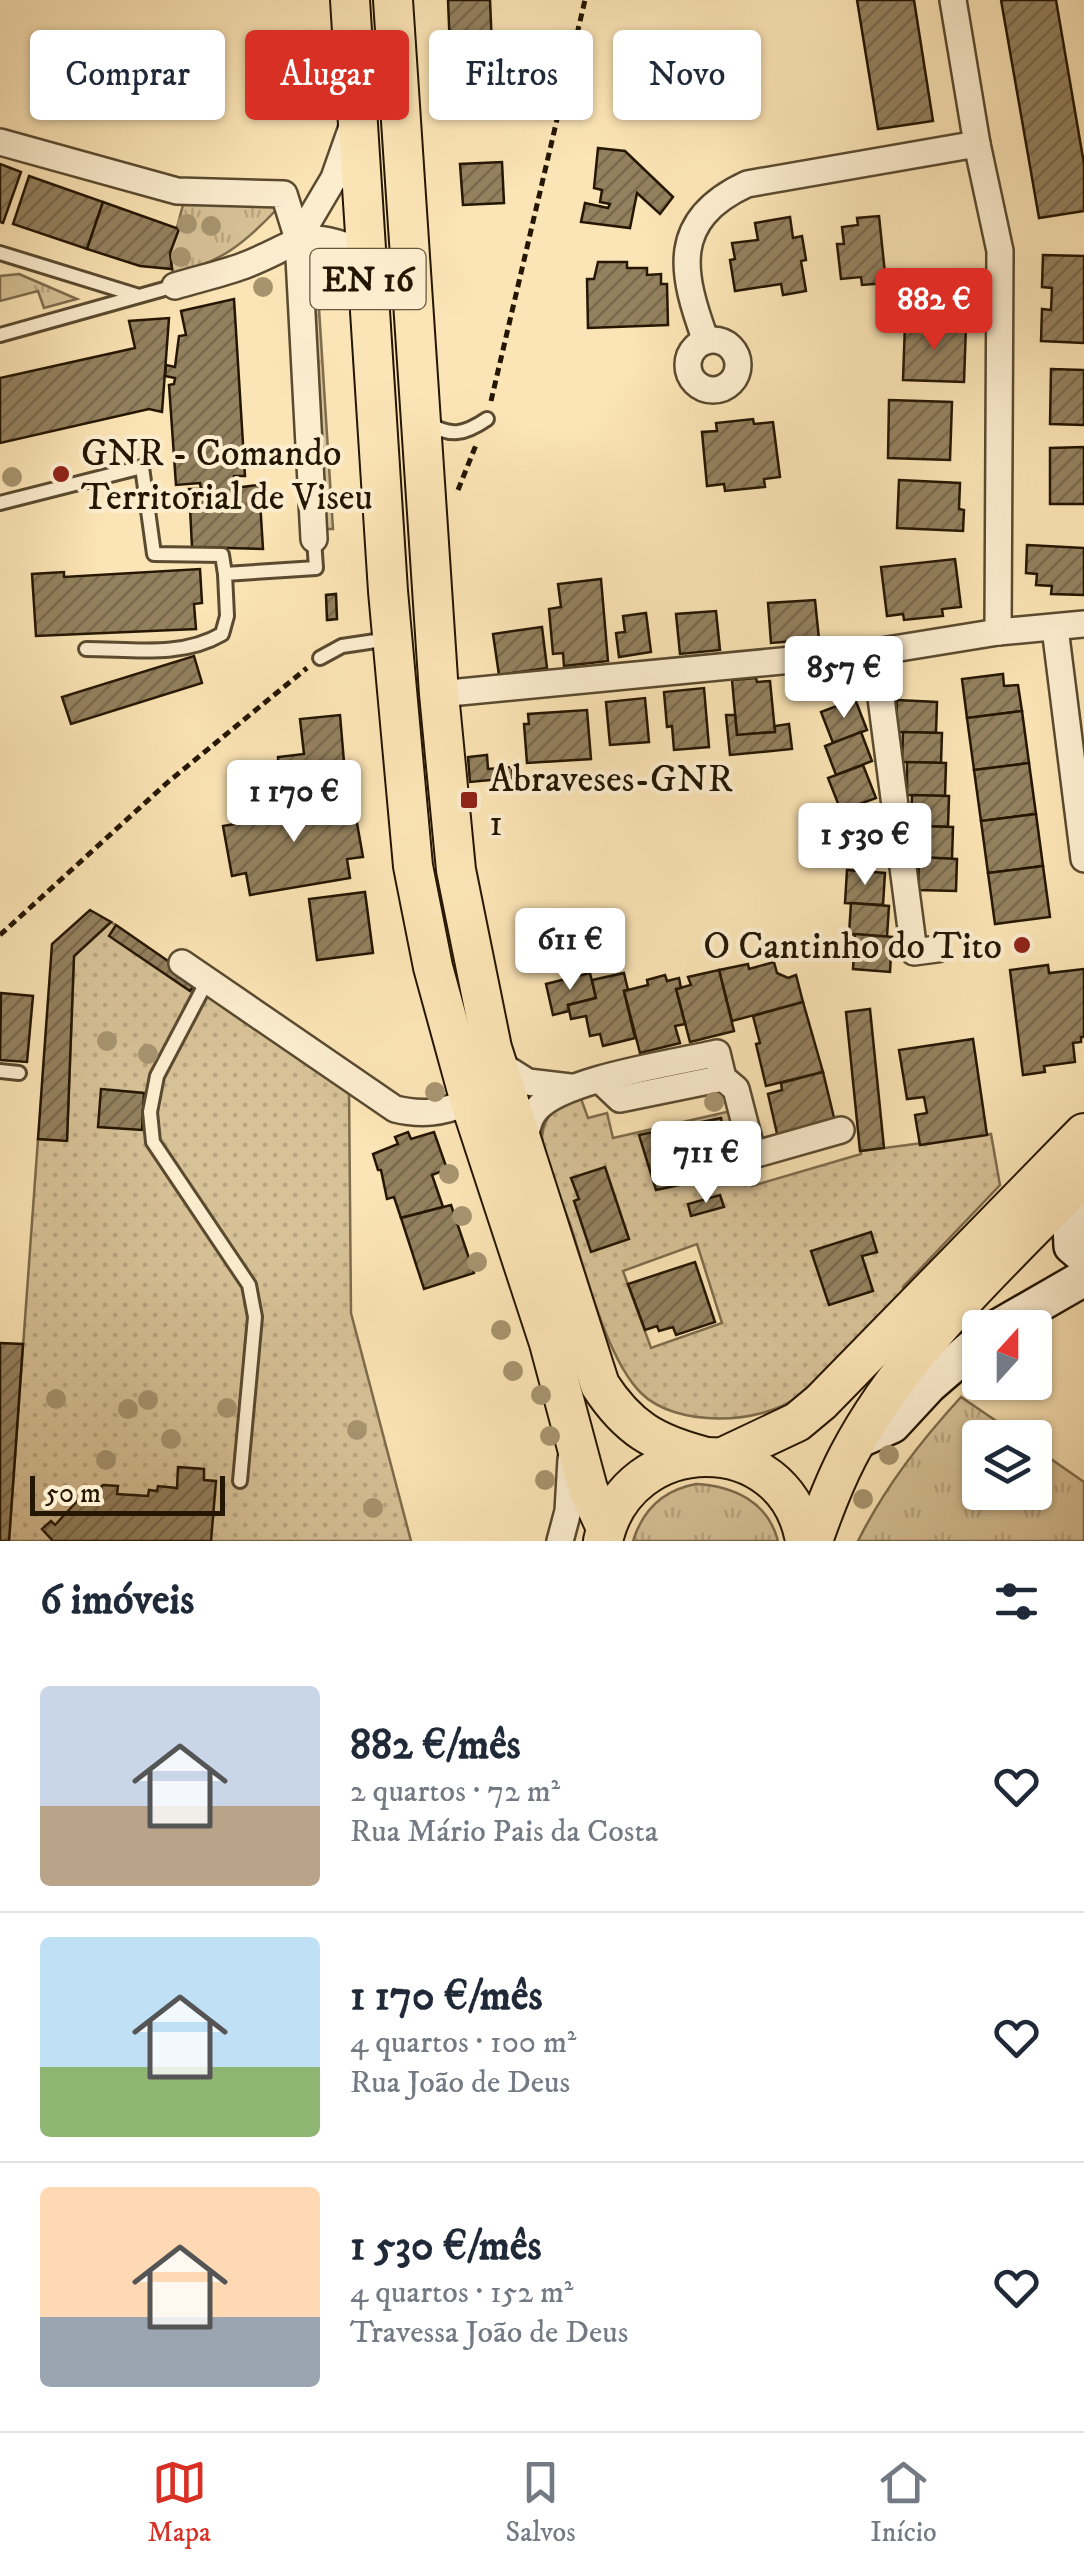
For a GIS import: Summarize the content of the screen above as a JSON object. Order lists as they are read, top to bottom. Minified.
{"streets":{"main road":["EN 16"]},"places":{"other":["GNR - Comando Territorial de Viseu","O Cantinho do Tito"],"transit":["Abraveses-GNR 1"]},"scale_bar":"50 m","north":"top","page":{"chip":["Comprar","Alugar","Filtros","Novo"],"price":["882 €","857 €","1 170 €","1 530 €","611 €","711 €"],"scale":"50 m","heading":"6 imóveis","list":[{"name":"882 €/mês","note":"2 quartos · 72 m² · Rua Mário Pais da Costa"},{"name":"1 170 €/mês","note":"4 quartos · 100 m² · Rua João de Deus"},{"name":"1 530 €/mês","note":"4 quartos · 152 m² · Travessa João de Deus"}],"tabs":["Mapa","Salvos","Início"]}}
